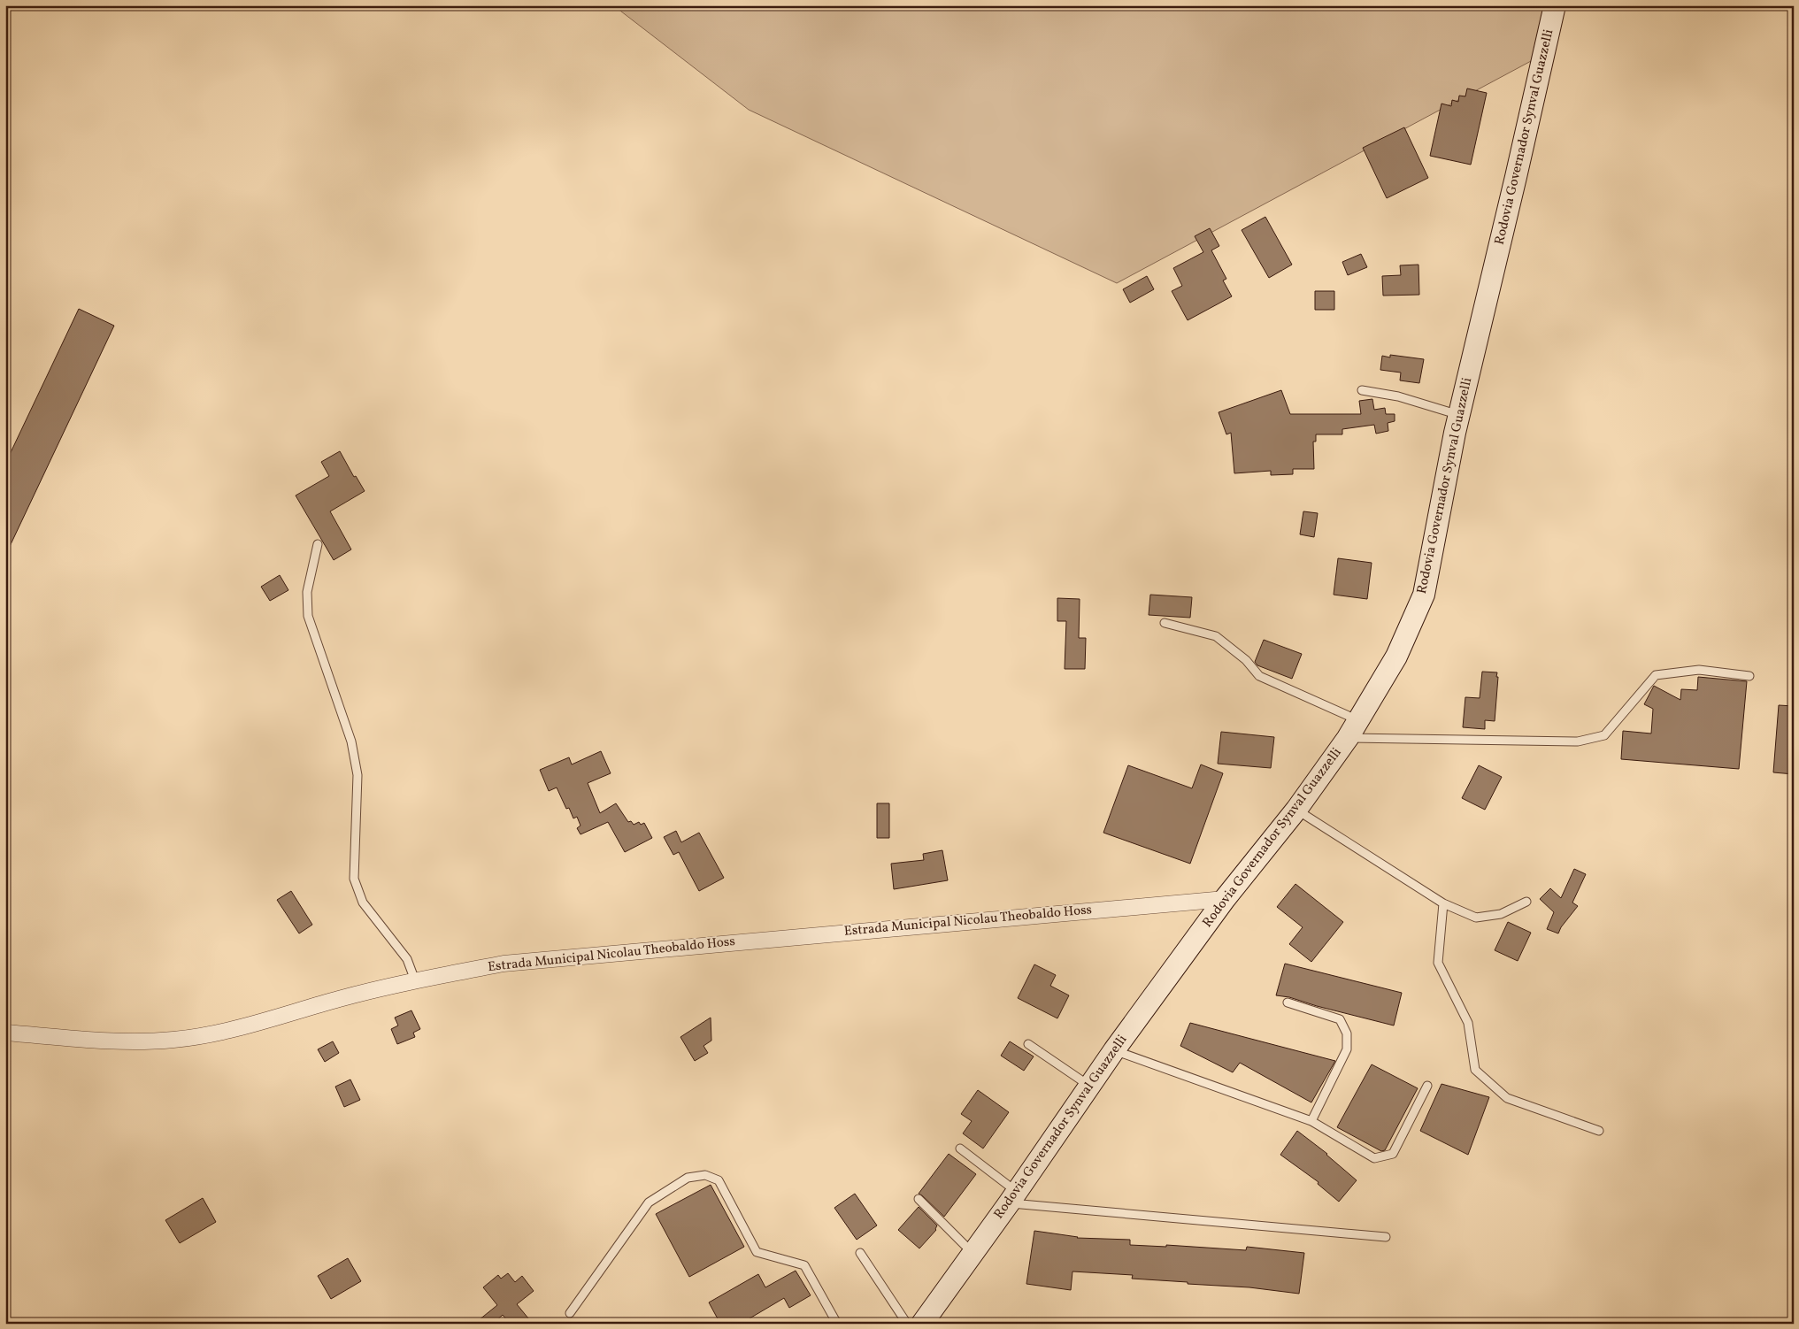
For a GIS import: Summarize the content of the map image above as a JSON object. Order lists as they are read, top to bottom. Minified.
{"streets":{"main road":["Rodovia Governador Synval Guazzelli"],"street":["Estrada Municipal Nicolau Theobaldo Hoss"]},"crossings":[["Rodovia Governador Synval Guazzelli","Estrada Municipal Nicolau Theobaldo Hoss"]]}
